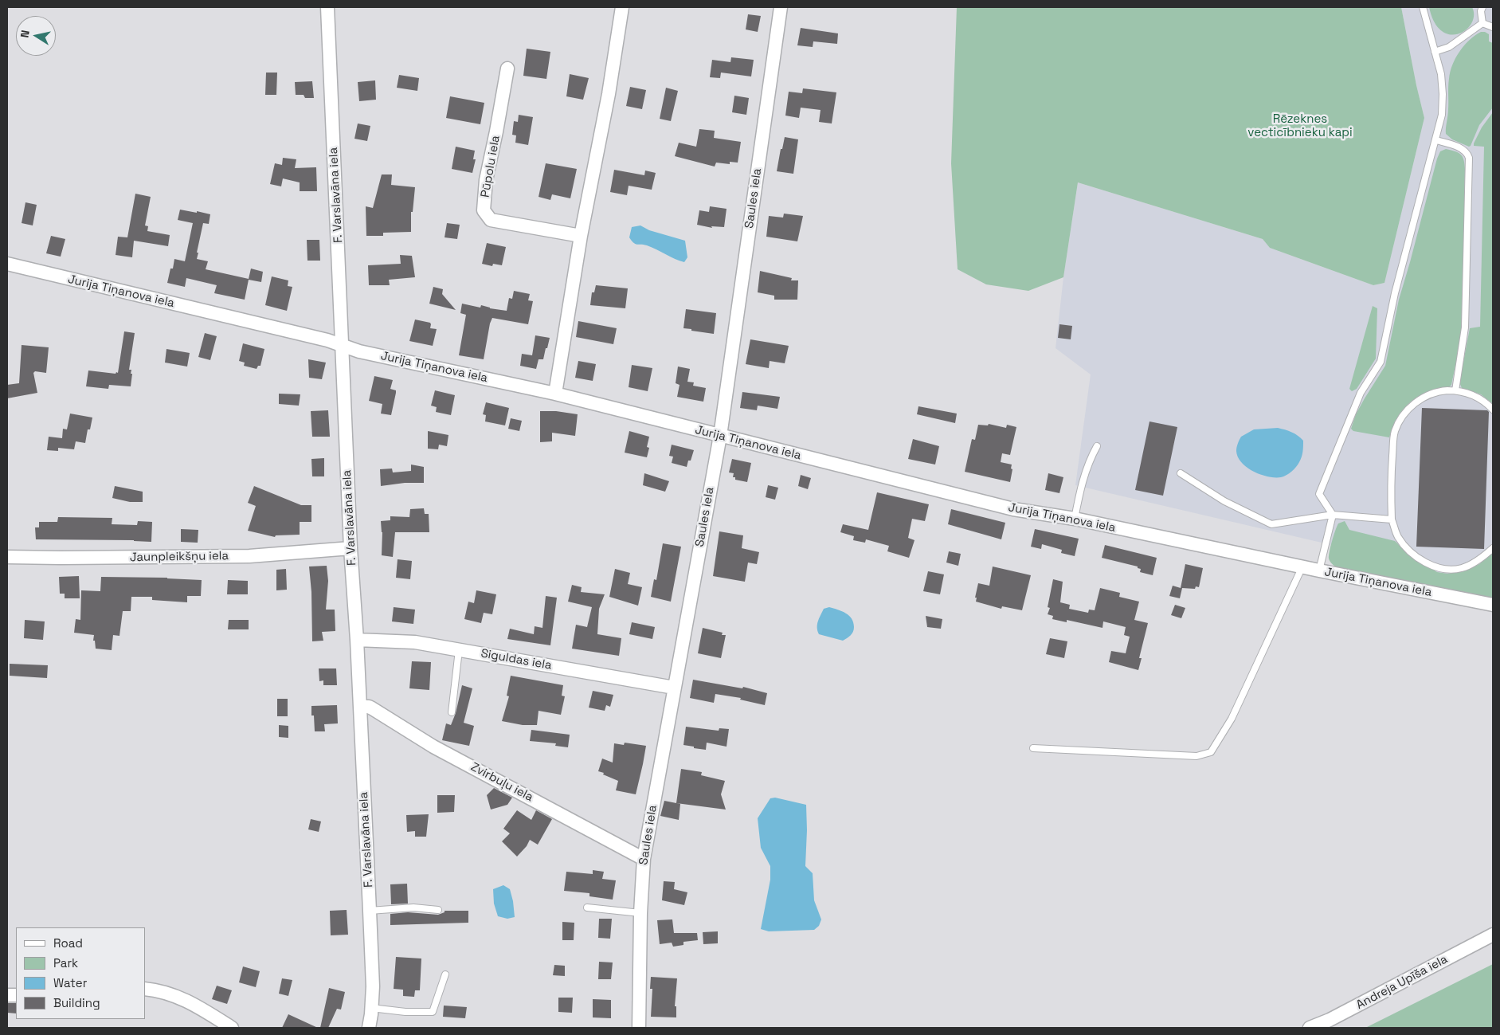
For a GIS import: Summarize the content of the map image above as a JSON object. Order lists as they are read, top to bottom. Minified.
{"streets":{"street":["Pūpolu iela","F. Varslavāna iela","Saules iela","Jurija Tiņanova iela","Jaunpleikšņu iela","Siguldas iela","Zvirbuļu iela","Andreja Upīša iela"]},"crossings":[["F. Varslavāna iela","Jurija Tiņanova iela"],["F. Varslavāna iela","Jaunpleikšņu iela"],["F. Varslavāna iela","Siguldas iela"],["F. Varslavāna iela","Zvirbuļu iela"],["Saules iela","Jurija Tiņanova iela"],["Saules iela","Siguldas iela"],["Saules iela","Zvirbuļu iela"]],"parks":["Rēzeknes vecticībnieku kapi"],"legend":["Road","Park","Water","Building"],"north":"left"}
